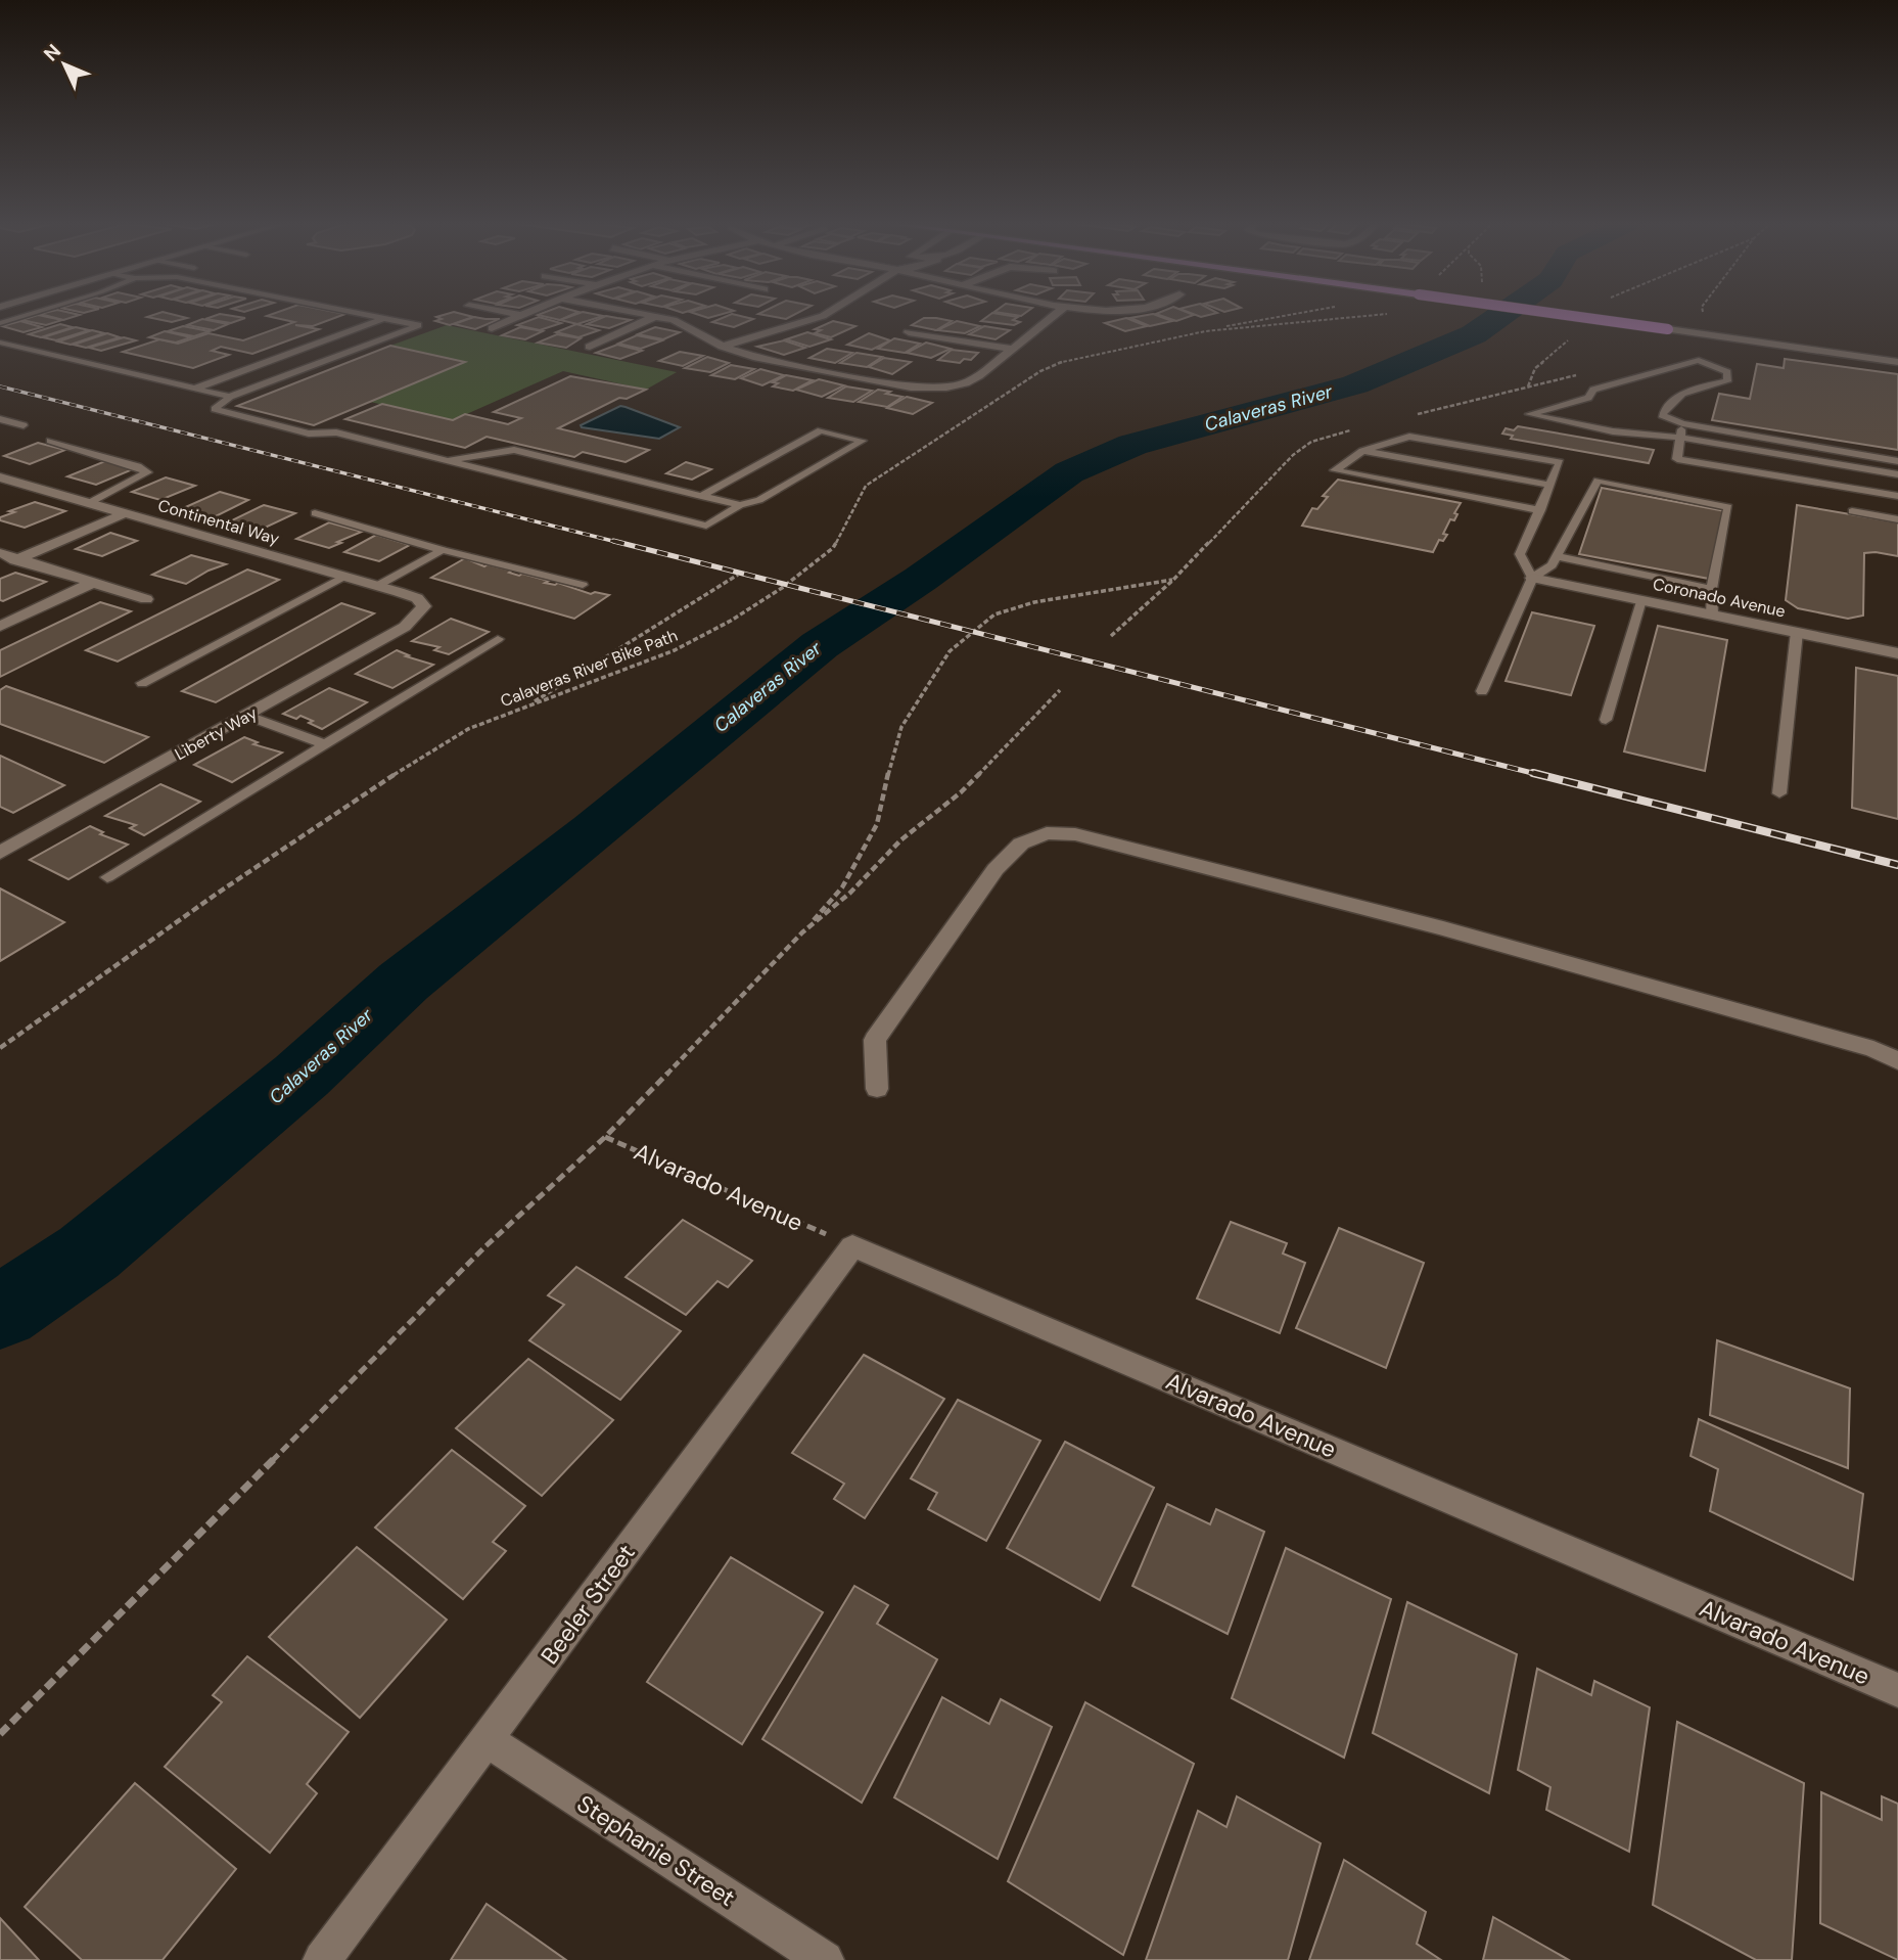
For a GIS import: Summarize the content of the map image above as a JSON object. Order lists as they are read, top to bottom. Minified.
{"streets":{"street":["Continental Way","Coronado Avenue","Liberty Way","Alvarado Avenue","Beeler Street","Stephanie Street"],"path":["Calaveras River Bike Path"]},"crossings":[["Continental Way","Liberty Way"],["Alvarado Avenue","Beeler Street"],["Beeler Street","Stephanie Street"]],"water":["Calaveras River"],"north":"top left"}
